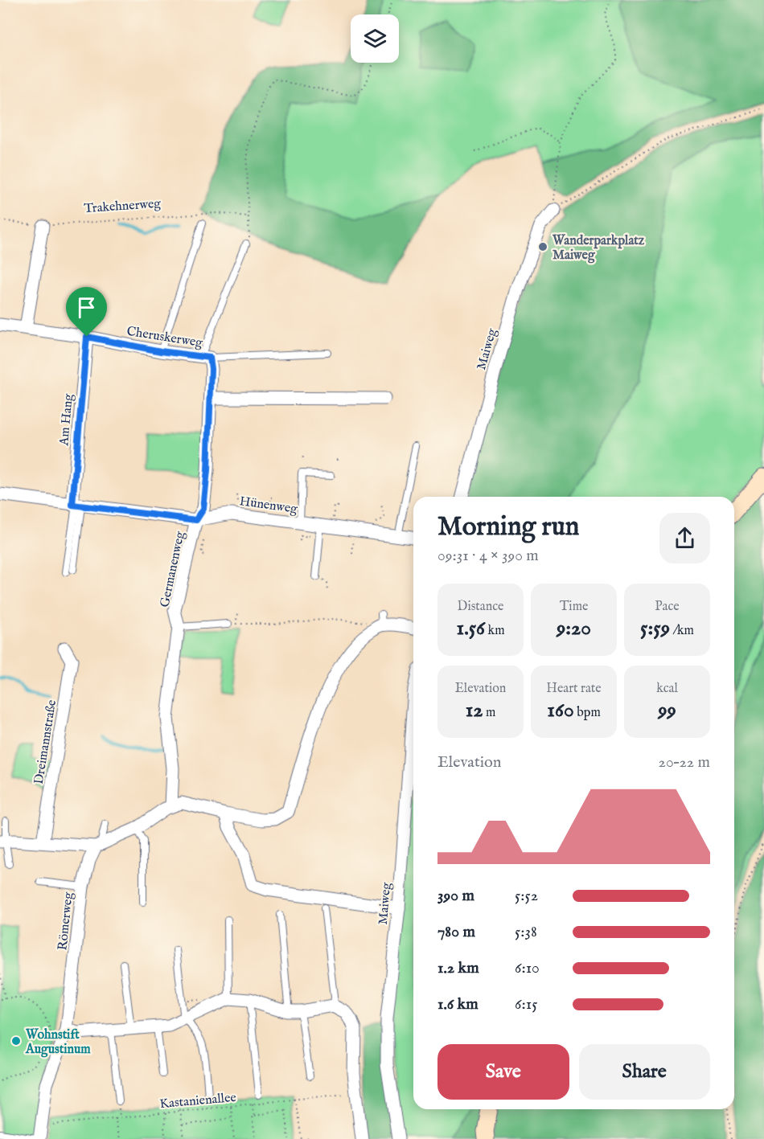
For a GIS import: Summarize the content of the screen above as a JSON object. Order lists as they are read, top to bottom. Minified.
{"streets":{"street":["Cheruskerweg","Maiweg","Am Hang","Hünenweg","Germanenweg","Dreimannstraße","Römerweg"],"path":["Trakehnerweg","Kastanienallee"]},"crossings":[["Cheruskerweg","Am Hang"],["Cheruskerweg","Germanenweg"],["Am Hang","Hünenweg"],["Hünenweg","Germanenweg"],["Römerweg","Kastanienallee"]],"places":["Wanderparkplatz Maiweg","Wohnstift Augustinum"],"page":{"heading":["Morning run","09:31 · 4 × 390 m"],"stats":[["Distance","1.56 km"],["Time","9:20"],["Pace","5:59 /km"],["Elevation","12 m"],["Heart rate","160 bpm"],["kcal","99"]],"chart":["Elevation","20–22 m"],"list":[{"name":"390 m","note":"5:52"},{"name":"780 m","note":"5:38"},{"name":"1.2 km","note":"6:10"},{"name":"1.6 km","note":"6:15"}],"buttons":["Save","Share"]}}
